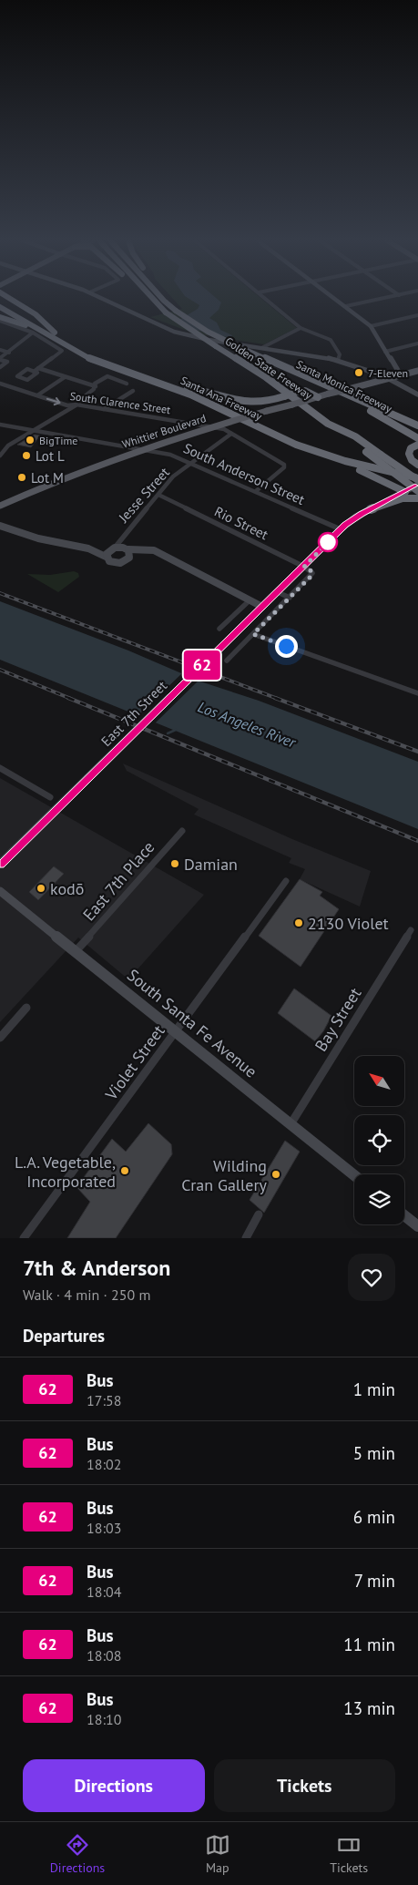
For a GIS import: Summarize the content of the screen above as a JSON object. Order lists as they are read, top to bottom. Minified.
{"streets":{"highway":["Golden State Freeway","Santa Monica Freeway","Santa Ana Freeway"],"main road":["Whittier Boulevard","East 7th Street","South Santa Fe Avenue"],"street":["South Clarence Street","South Anderson Street","Jesse Street","Rio Street","East 7th Place","Bay Street","Violet Street"]},"crossings":[["Golden State Freeway","Santa Monica Freeway"],["Golden State Freeway","Santa Ana Freeway"],["South Clarence Street","South Anderson Street"],["South Clarence Street","Jesse Street"],["South Anderson Street","Jesse Street"],["South Anderson Street","East 7th Street"],["Jesse Street","Rio Street"],["Rio Street","East 7th Street"],["East 7th Place","South Santa Fe Avenue"],["Bay Street","South Santa Fe Avenue"],["South Santa Fe Avenue","Violet Street"]],"water":["Los Angeles River"],"places":["7-Eleven","BigTime","Lot L","Lot M","Damian","kodō","2130 Violet","L.A. Vegetable, Incorporated","Wilding Cran Gallery"],"lines":["bus line 62"],"north":"top left","page":{"on_map":"62","heading":[["7th & Anderson","Walk · 4 min · 250 m"],"Departures"],"list":[{"mark":"62","name":"Bus","note":"17:58","value":"1 min"},{"mark":"62","name":"Bus","note":"18:02","value":"5 min"},{"mark":"62","name":"Bus","note":"18:03","value":"6 min"},{"mark":"62","name":"Bus","note":"18:04","value":"7 min"},{"mark":"62","name":"Bus","note":"18:08","value":"11 min"},{"mark":"62","name":"Bus","note":"18:10","value":"13 min"}],"buttons":["Directions","Tickets"],"tabs":["Directions","Map","Tickets"]}}
